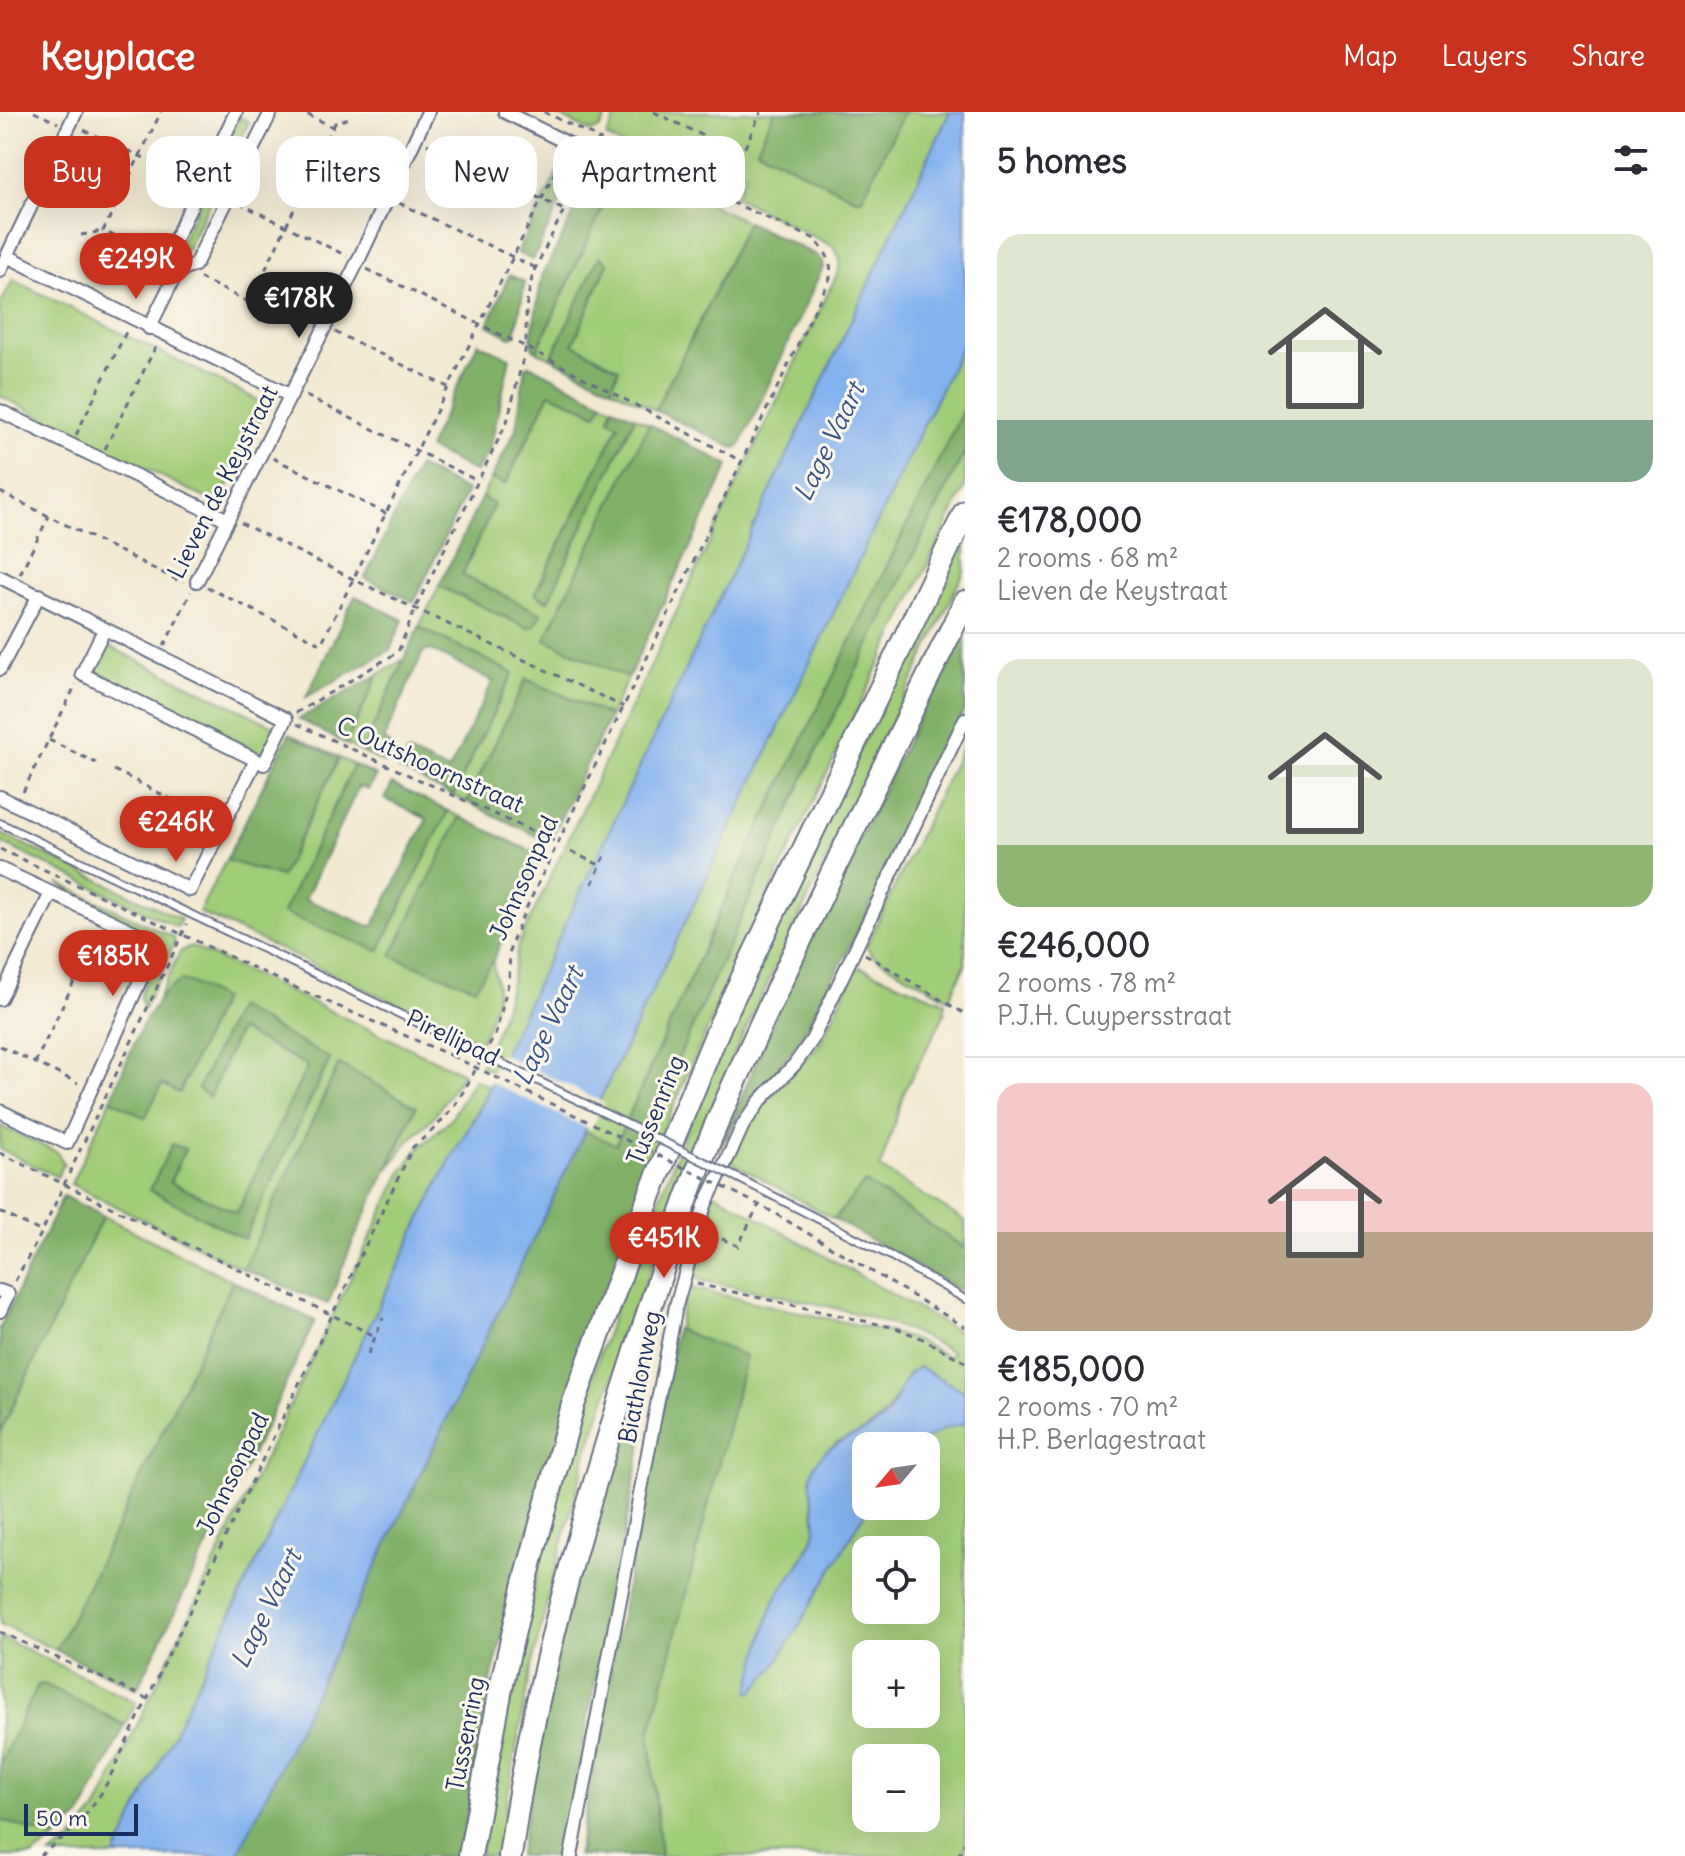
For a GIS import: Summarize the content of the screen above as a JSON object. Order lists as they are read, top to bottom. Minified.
{"streets":{"highway":["Tussenring"],"street":["Lieven de Keystraat","Biathlonweg"],"path":["C Outshoornstraat","Johnsonpad","Pirellipad"]},"crossings":[["C Outshoornstraat","Johnsonpad"]],"water":["Lage Vaart"],"scale_bar":"50 m","north":"bottom left","page":{"header":"Keyplace","nav":["Map","Layers","Share"],"heading":"5 homes","chip":["Buy","Rent","Filters","New","Apartment"],"list":[{"name":"€178,000","note":"2 rooms · 68 m² · Lieven de Keystraat"},{"name":"€246,000","note":"2 rooms · 78 m² · P.J.H. Cuypersstraat"},{"name":"€185,000","note":"2 rooms · 70 m² · H.P. Berlagestraat"}],"price":["€249K","€178K","€246K","€185K","€451K"],"map_buttons":["+","−"],"scale":"50 m"}}
